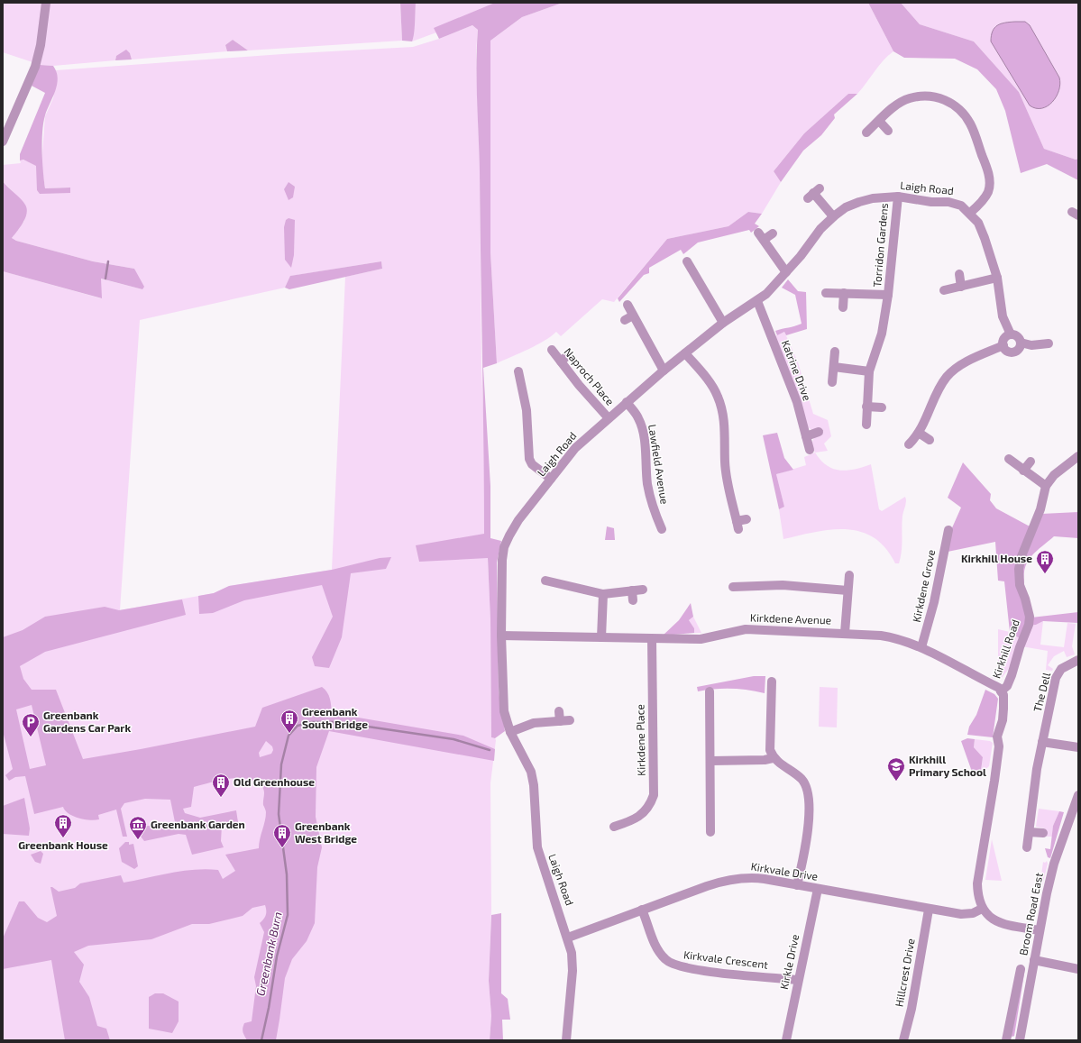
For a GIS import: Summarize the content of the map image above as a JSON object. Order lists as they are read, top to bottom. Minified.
{"streets":{"street":["Laigh Road","Torridon Gardens","Katrine Drive","Naproch Place","Lawfield Avenue","Kirkdene Grove","Kirkdene Avenue","Kirkhill Road","The Dell","Kirkdene Place","Kirkvale Drive","Broom Road East","Kirkvale Crescent","Kirkle Drive","Hillcrest Drive"]},"crossings":[["Laigh Road","Torridon Gardens"],["Laigh Road","Katrine Drive"],["Laigh Road","Naproch Place"],["Laigh Road","Lawfield Avenue"],["Laigh Road","Kirkdene Avenue"],["Laigh Road","Kirkvale Drive"],["Kirkdene Grove","Kirkdene Avenue"],["Kirkdene Avenue","Kirkhill Road"],["Kirkdene Avenue","Kirkdene Place"],["Kirkhill Road","Kirkvale Drive"],["Kirkvale Drive","Kirkvale Crescent"],["Kirkvale Drive","Kirkle Drive"],["Kirkvale Drive","Hillcrest Drive"],["Kirkvale Crescent","Kirkle Drive"]],"water":["Greenbank Burn"],"places":{"building":["Kirkhill House","Greenbank South Bridge","Old Greenhouse","Greenbank House","Greenbank West Bridge"],"parking":["Greenbank Gardens Car Park"],"school or university":["Kirkhill Primary School"],"museum":["Greenbank Garden"]}}
